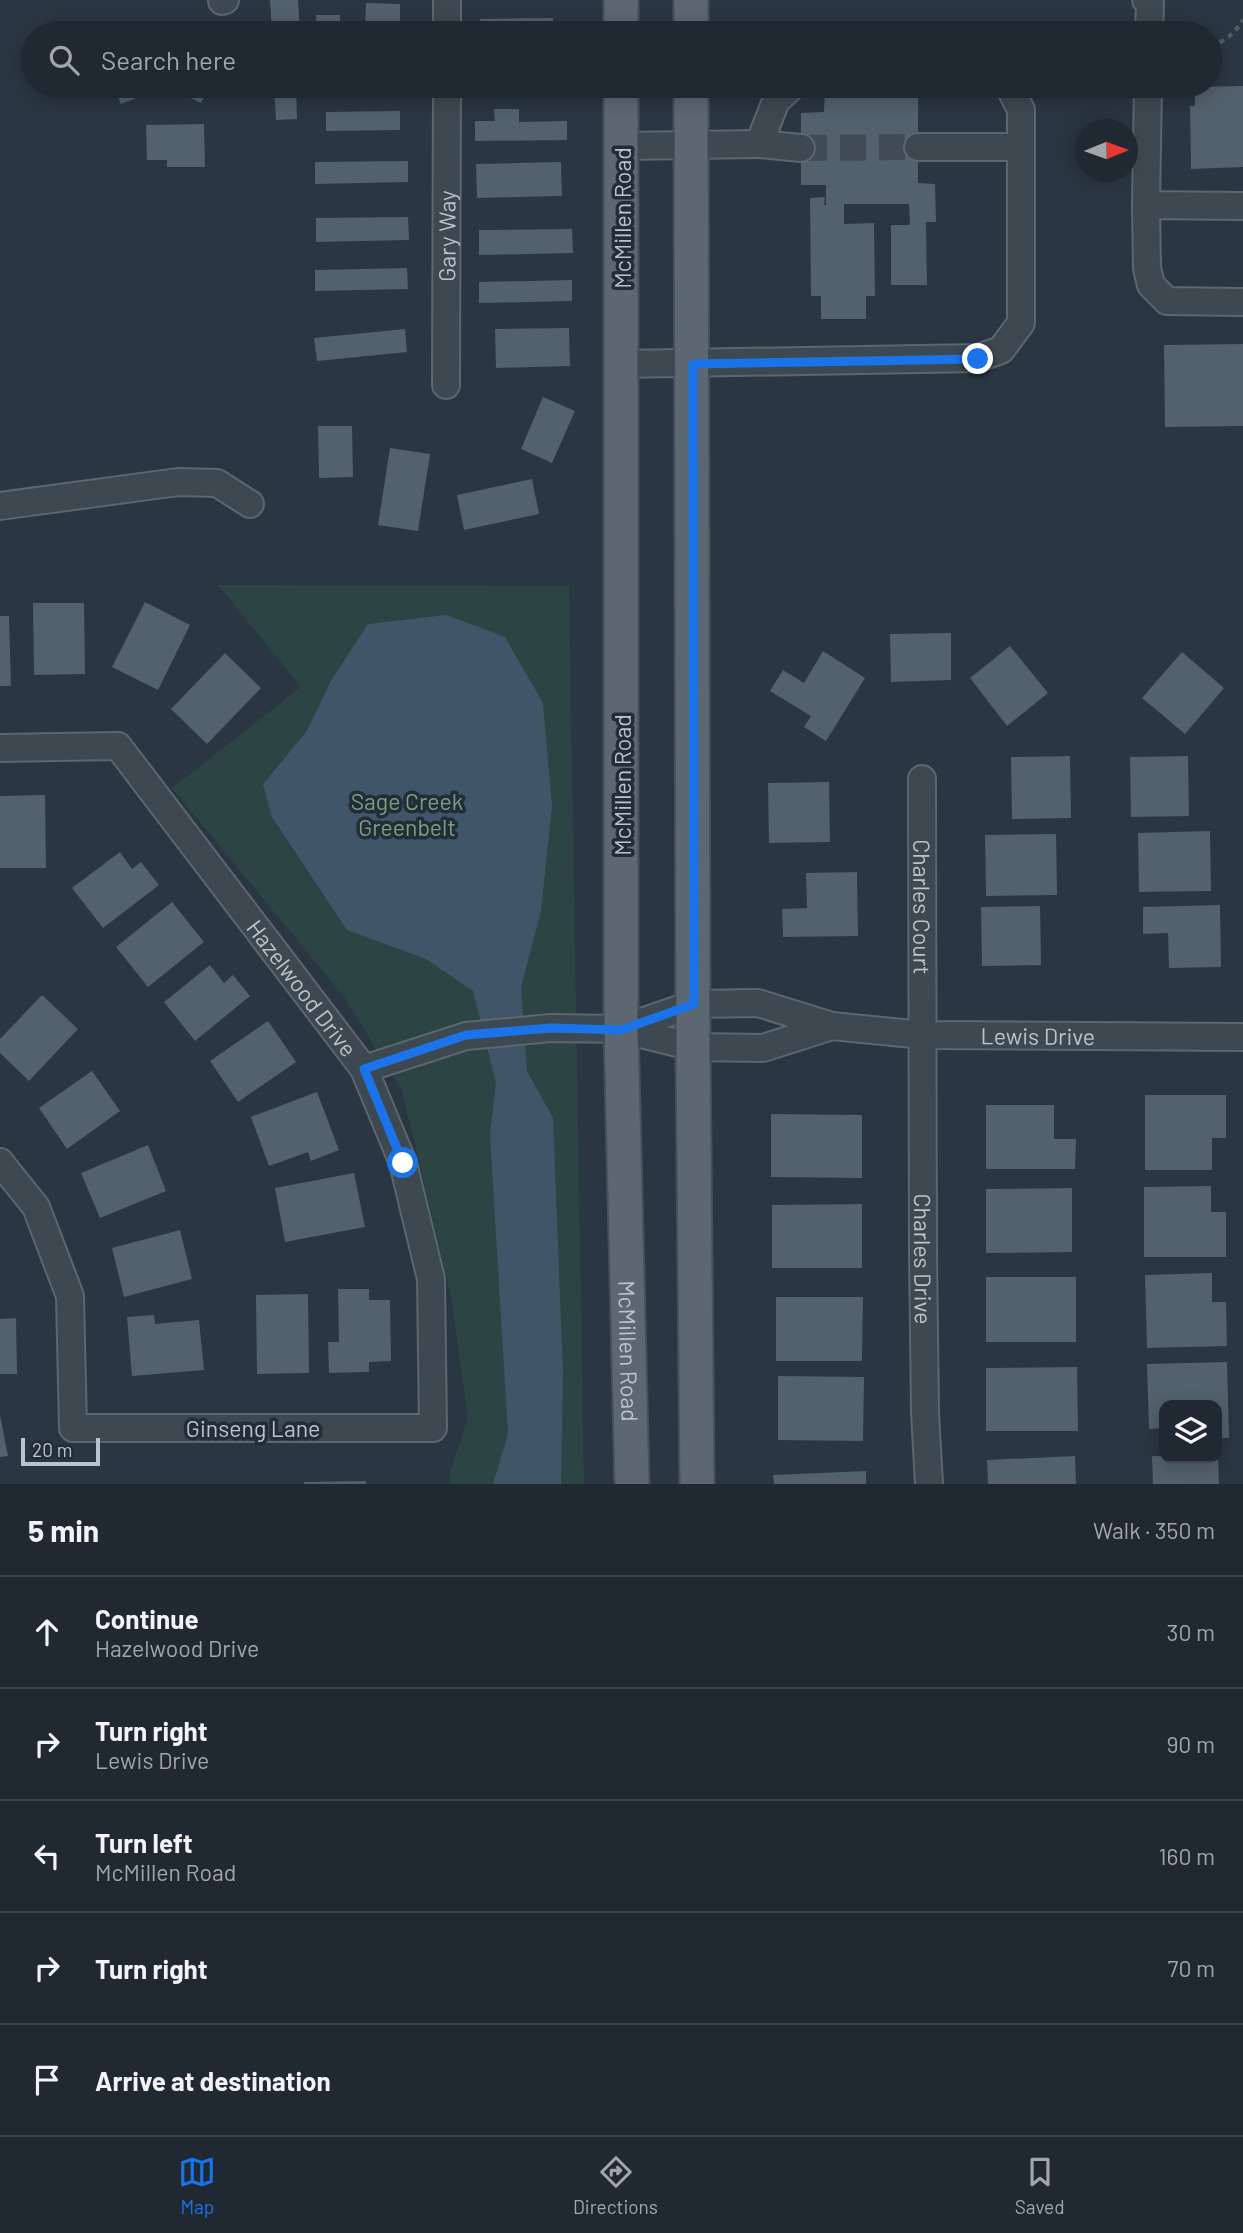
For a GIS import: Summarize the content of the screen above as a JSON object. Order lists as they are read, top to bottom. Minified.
{"streets":{"main road":["McMillen Road"],"street":["Gary Way","Charles Court","Hazelwood Drive","Lewis Drive","Charles Drive","Ginseng Lane"]},"crossings":[["McMillen Road","Lewis Drive"],["Charles Court","Lewis Drive"],["Charles Court","Charles Drive"],["Hazelwood Drive","Lewis Drive"],["Hazelwood Drive","Ginseng Lane"],["Lewis Drive","Charles Drive"]],"parks":["Sage Creek Greenbelt"],"scale_bar":"20 m","north":"right","page":{"search":"Search here","scale":"20 m","heading":["5 min","Walk · 350 m"],"list":[["Continue","Hazelwood Drive","30 m"],["Turn right","Lewis Drive","90 m"],["Turn left","McMillen Road","160 m"],["Turn right","70 m"],"Arrive at destination"],"nav":["Map","Directions","Saved"]}}
